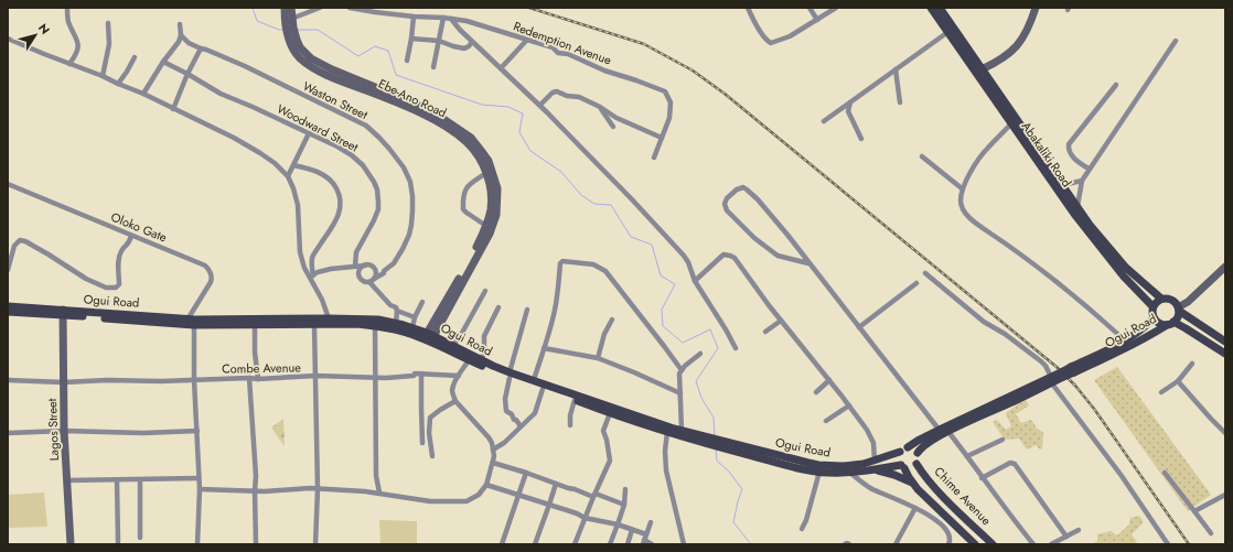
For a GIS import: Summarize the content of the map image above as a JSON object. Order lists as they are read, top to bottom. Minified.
{"streets":{"main road":["Ebe-Ano Road","Abakaliki Road","Ogui Road","Lagos Street","Chime Avenue"],"street":["Redemption Avenue","Waston Street","Woodward Street","Oloko Gate","Combe Avenue"]},"crossings":[["Ebe-Ano Road","Ogui Road"],["Abakaliki Road","Ogui Road"],["Oloko Gate","Ogui Road"],["Ogui Road","Lagos Street"],["Ogui Road","Chime Avenue"],["Combe Avenue","Lagos Street"]],"north":"top right"}
